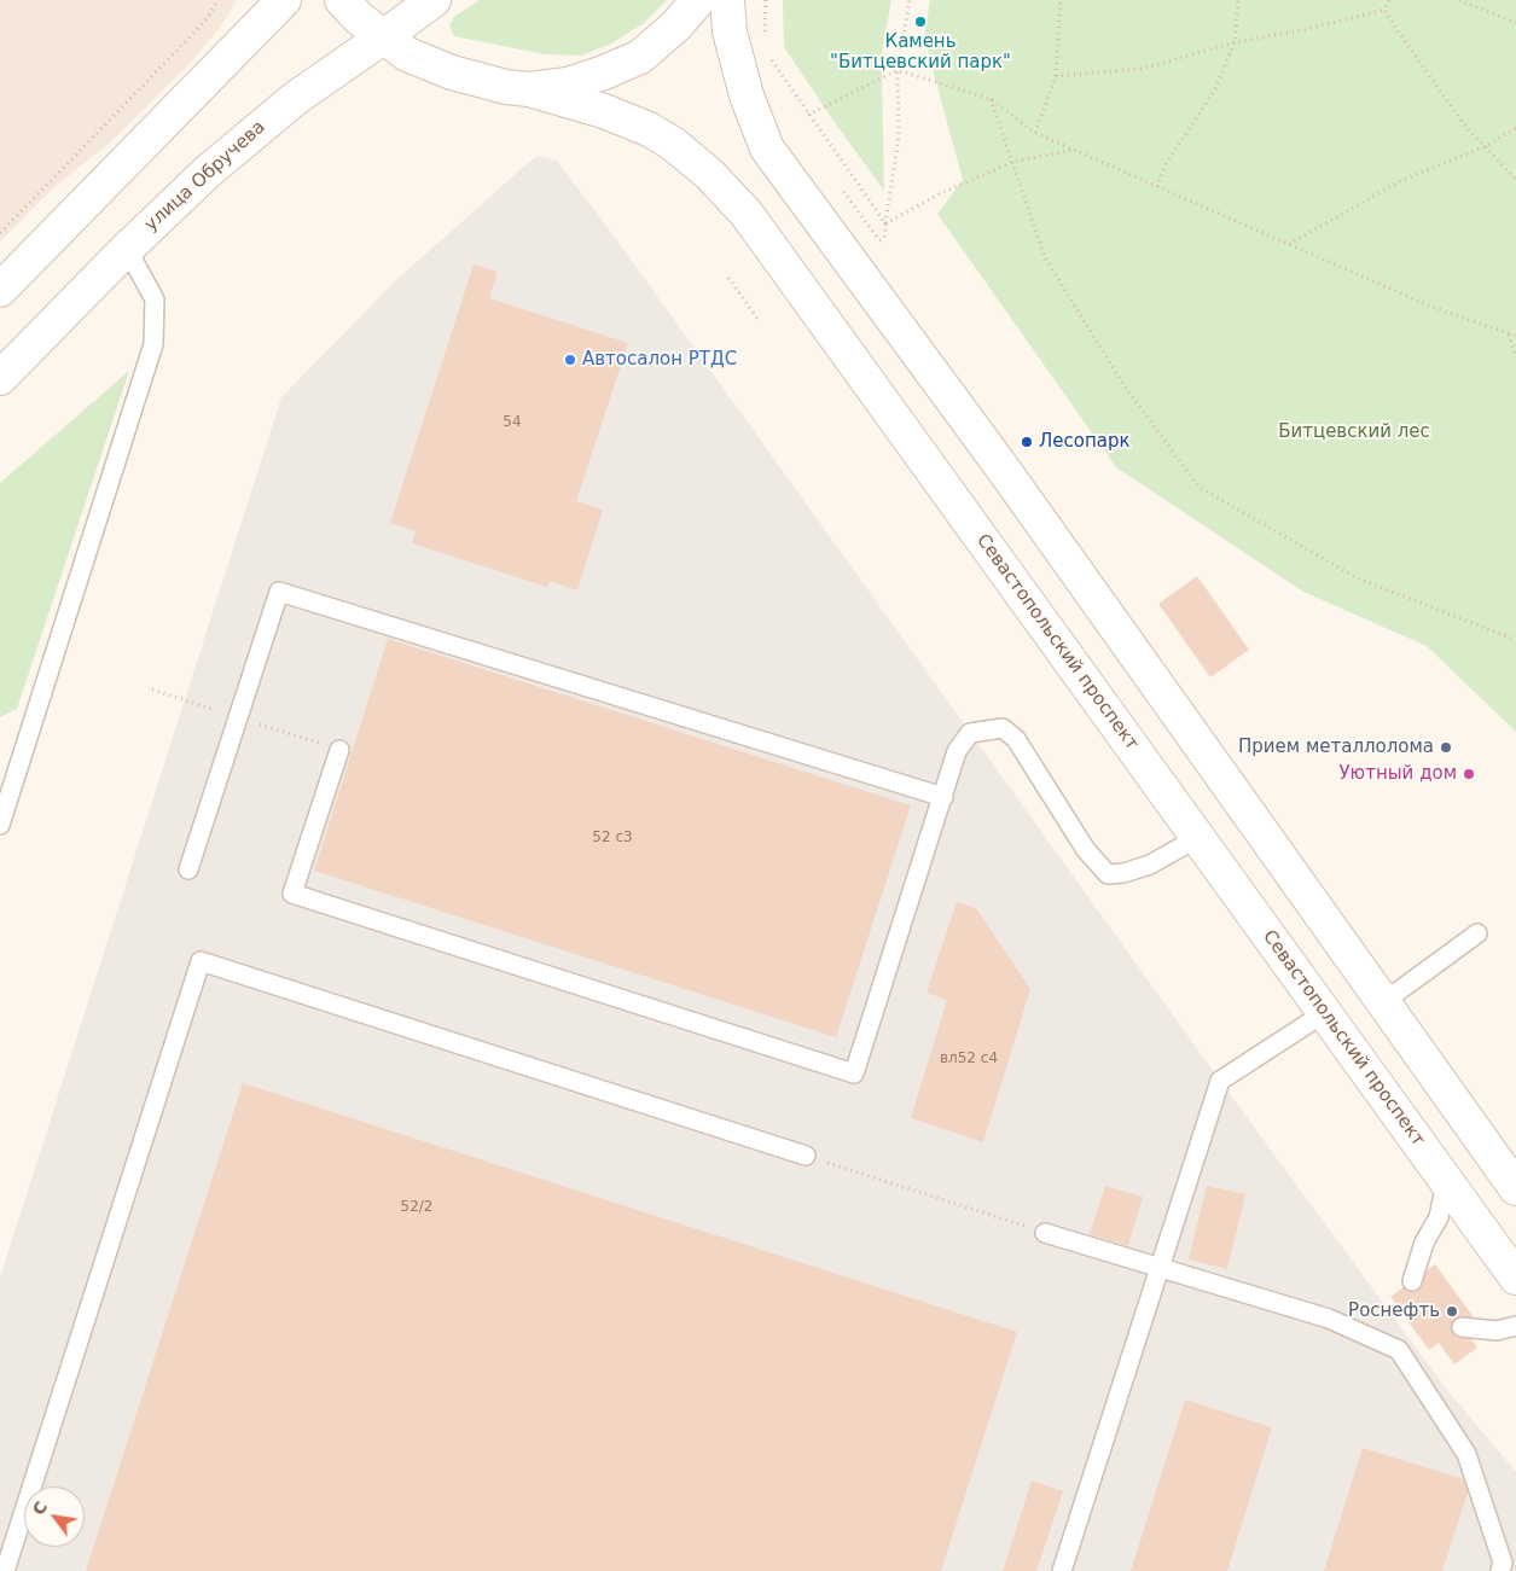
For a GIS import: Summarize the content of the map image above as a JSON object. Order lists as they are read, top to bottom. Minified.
{"streets":{"main road":["улица Обручева","Севастопольский проспект"]},"parks":["Битцевский лес"],"places":["Камень \"Битцевский парк\"","Автосалон РТДС","Лесопарк","Прием металлолома","Уютный дом","Роснефть"],"house_numbers":["54","52 с3","вл52 с4","52/2"],"north":"top left"}
